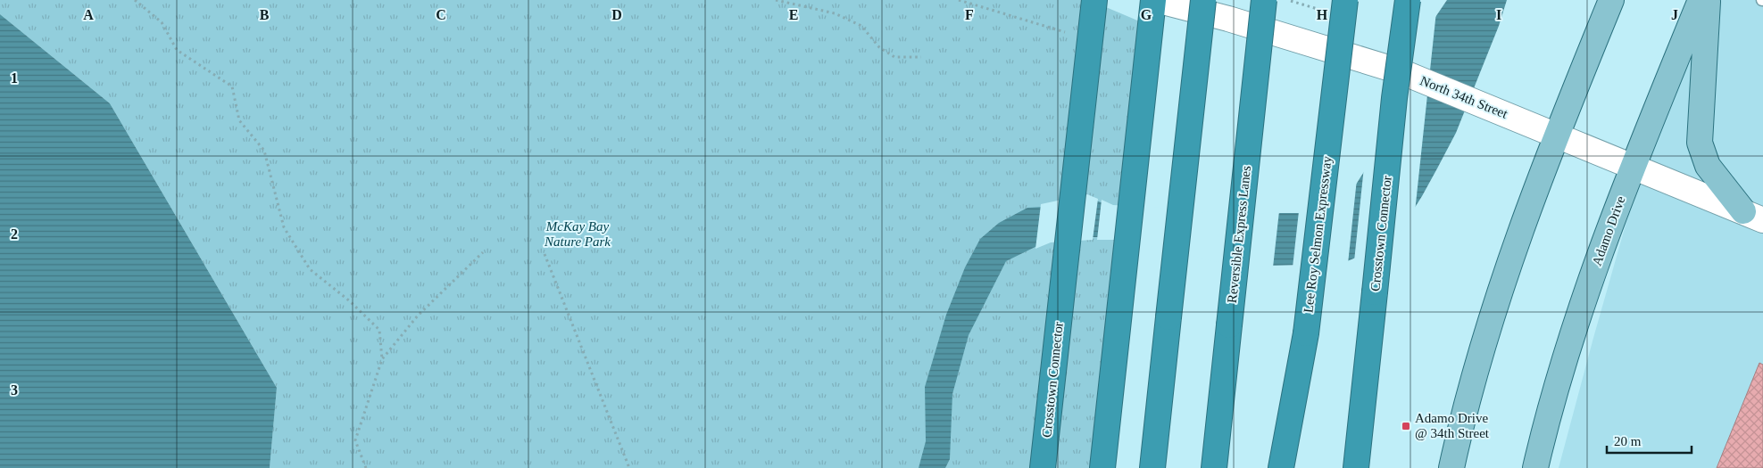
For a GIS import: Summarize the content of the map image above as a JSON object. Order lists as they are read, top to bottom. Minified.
{"streets":{"highway":["Crosstown Connector","Reversible Express Lanes","Lee Roy Selmon Expressway"],"main road":["Adamo Drive"],"street":["North 34th Street"]},"crossings":[["North 34th Street","Adamo Drive"]],"parks":["McKay Bay Nature Park"],"places":{"transit":["Adamo Drive @ 34th Street"]},"scale_bar":"20 m","grid":{"columns":["A","B","C","D","E","F","G","H","I","J"],"rows":["1","2","3"]}}
